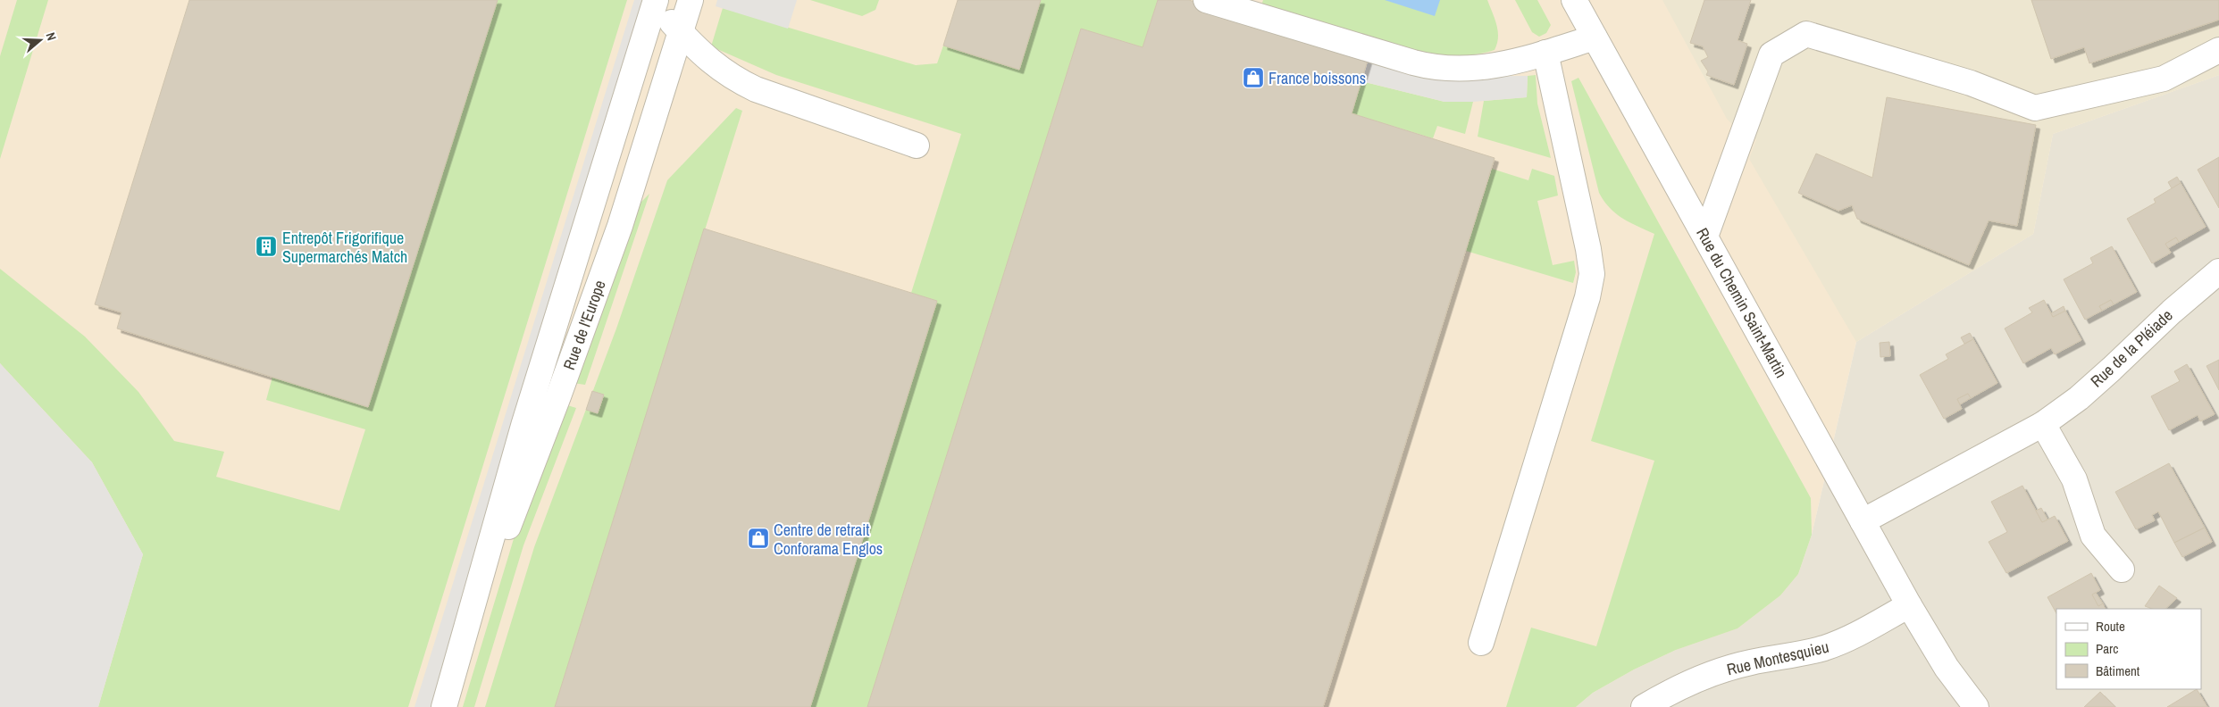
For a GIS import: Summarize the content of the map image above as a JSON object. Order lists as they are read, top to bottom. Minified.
{"streets":{"street":["Rue du Chemin Saint-Martin","Rue de l'Europe","Rue de la Pléiade","Rue Montesquieu"]},"crossings":[["Rue du Chemin Saint-Martin","Rue de la Pléiade"],["Rue du Chemin Saint-Martin","Rue Montesquieu"]],"places":{"shop":["France boissons","Centre de retrait Conforama Englos"],"building":["Entrepôt Frigorifique Supermarchés Match"]},"legend":["Route","Parc","Bâtiment"],"north":"right"}
